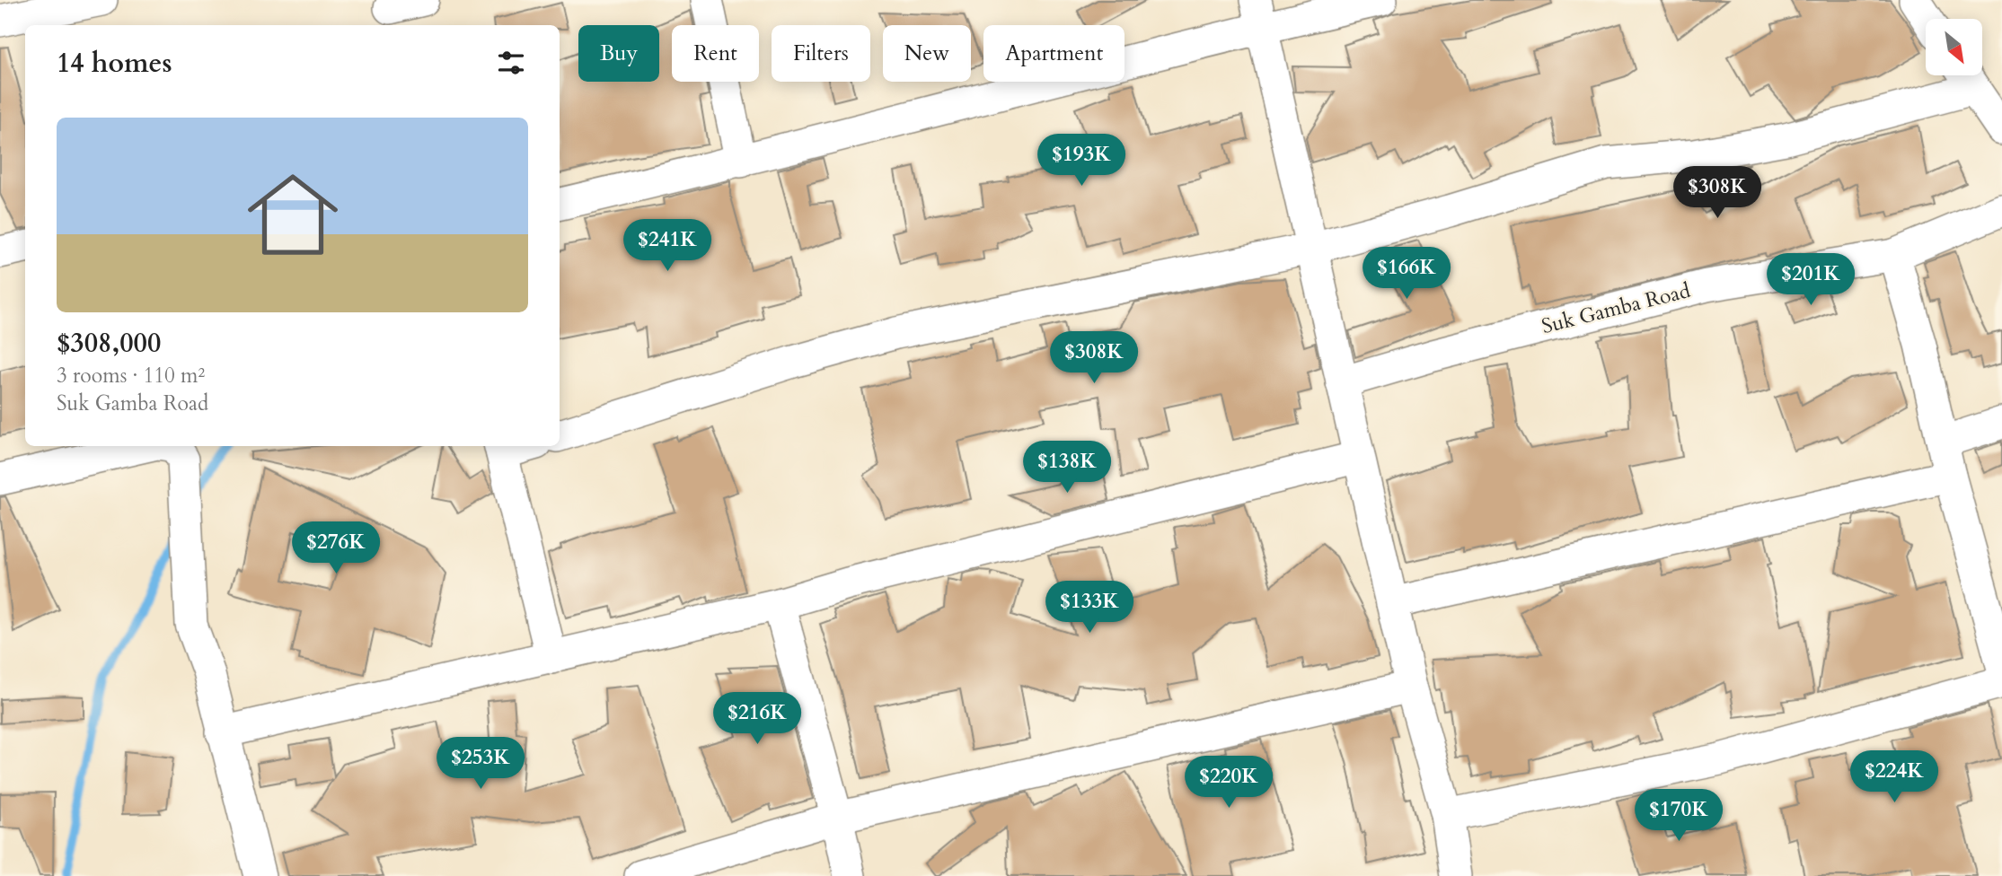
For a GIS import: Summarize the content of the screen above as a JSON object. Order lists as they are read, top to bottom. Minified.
{"streets":{"street":["Suk Gamba Road"]},"north":"bottom right","page":{"chip":["Buy","Rent","Filters","New","Apartment"],"heading":"14 homes","list":[{"name":"$308,000","note":"3 rooms · 110 m² · Suk Gamba Road"}],"price":["$193K","$308K","$241K","$166K","$201K","$308K","$138K","$276K","$133K","$216K","$253K","$224K","$220K","$170K"]}}
